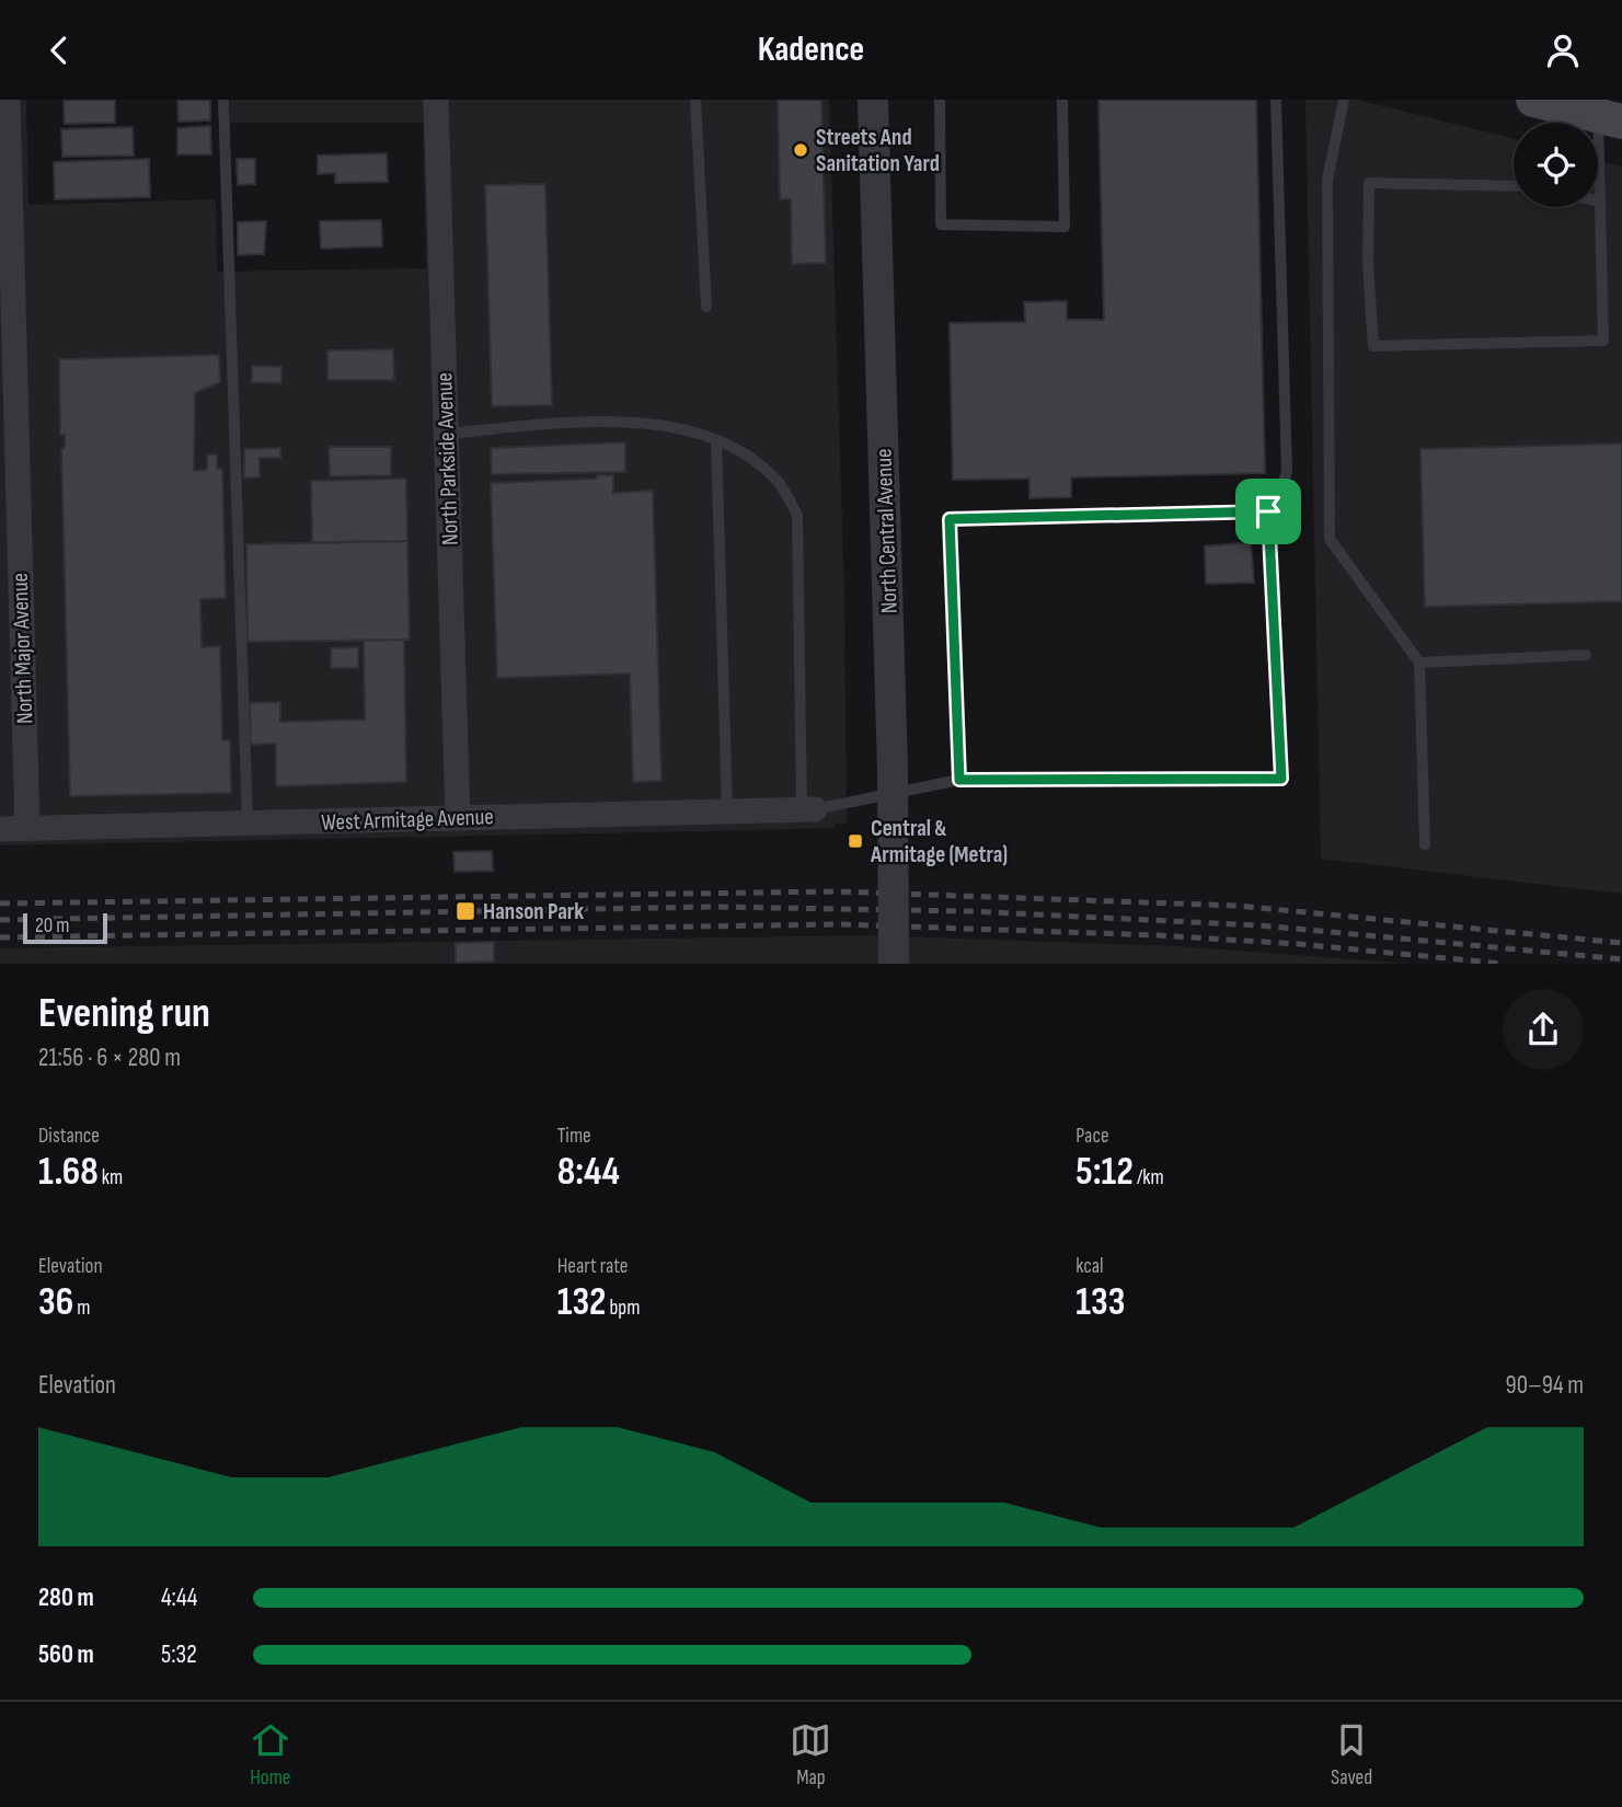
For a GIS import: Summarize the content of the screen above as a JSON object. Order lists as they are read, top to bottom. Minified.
{"streets":{"street":["North Parkside Avenue","North Central Avenue","North Major Avenue","West Armitage Avenue"]},"crossings":[["North Parkside Avenue","West Armitage Avenue"],["North Major Avenue","West Armitage Avenue"]],"places":{"other":["Streets And Sanitation Yard"],"transit":["Central & Armitage (Metra)","Hanson Park"]},"scale_bar":"20 m","page":{"header":"Kadence","scale":"20 m","heading":["Evening run","21:56 · 6 × 280 m"],"stats":[["Distance","1.68 km"],["Time","8:44"],["Pace","5:12 /km"],["Elevation","36 m"],["Heart rate","132 bpm"],["kcal","133"]],"chart":["Elevation","90–94 m"],"list":[{"name":"280 m","note":"4:44"},{"name":"560 m","note":"5:32"}],"tabs":["Home","Map","Saved"]}}
